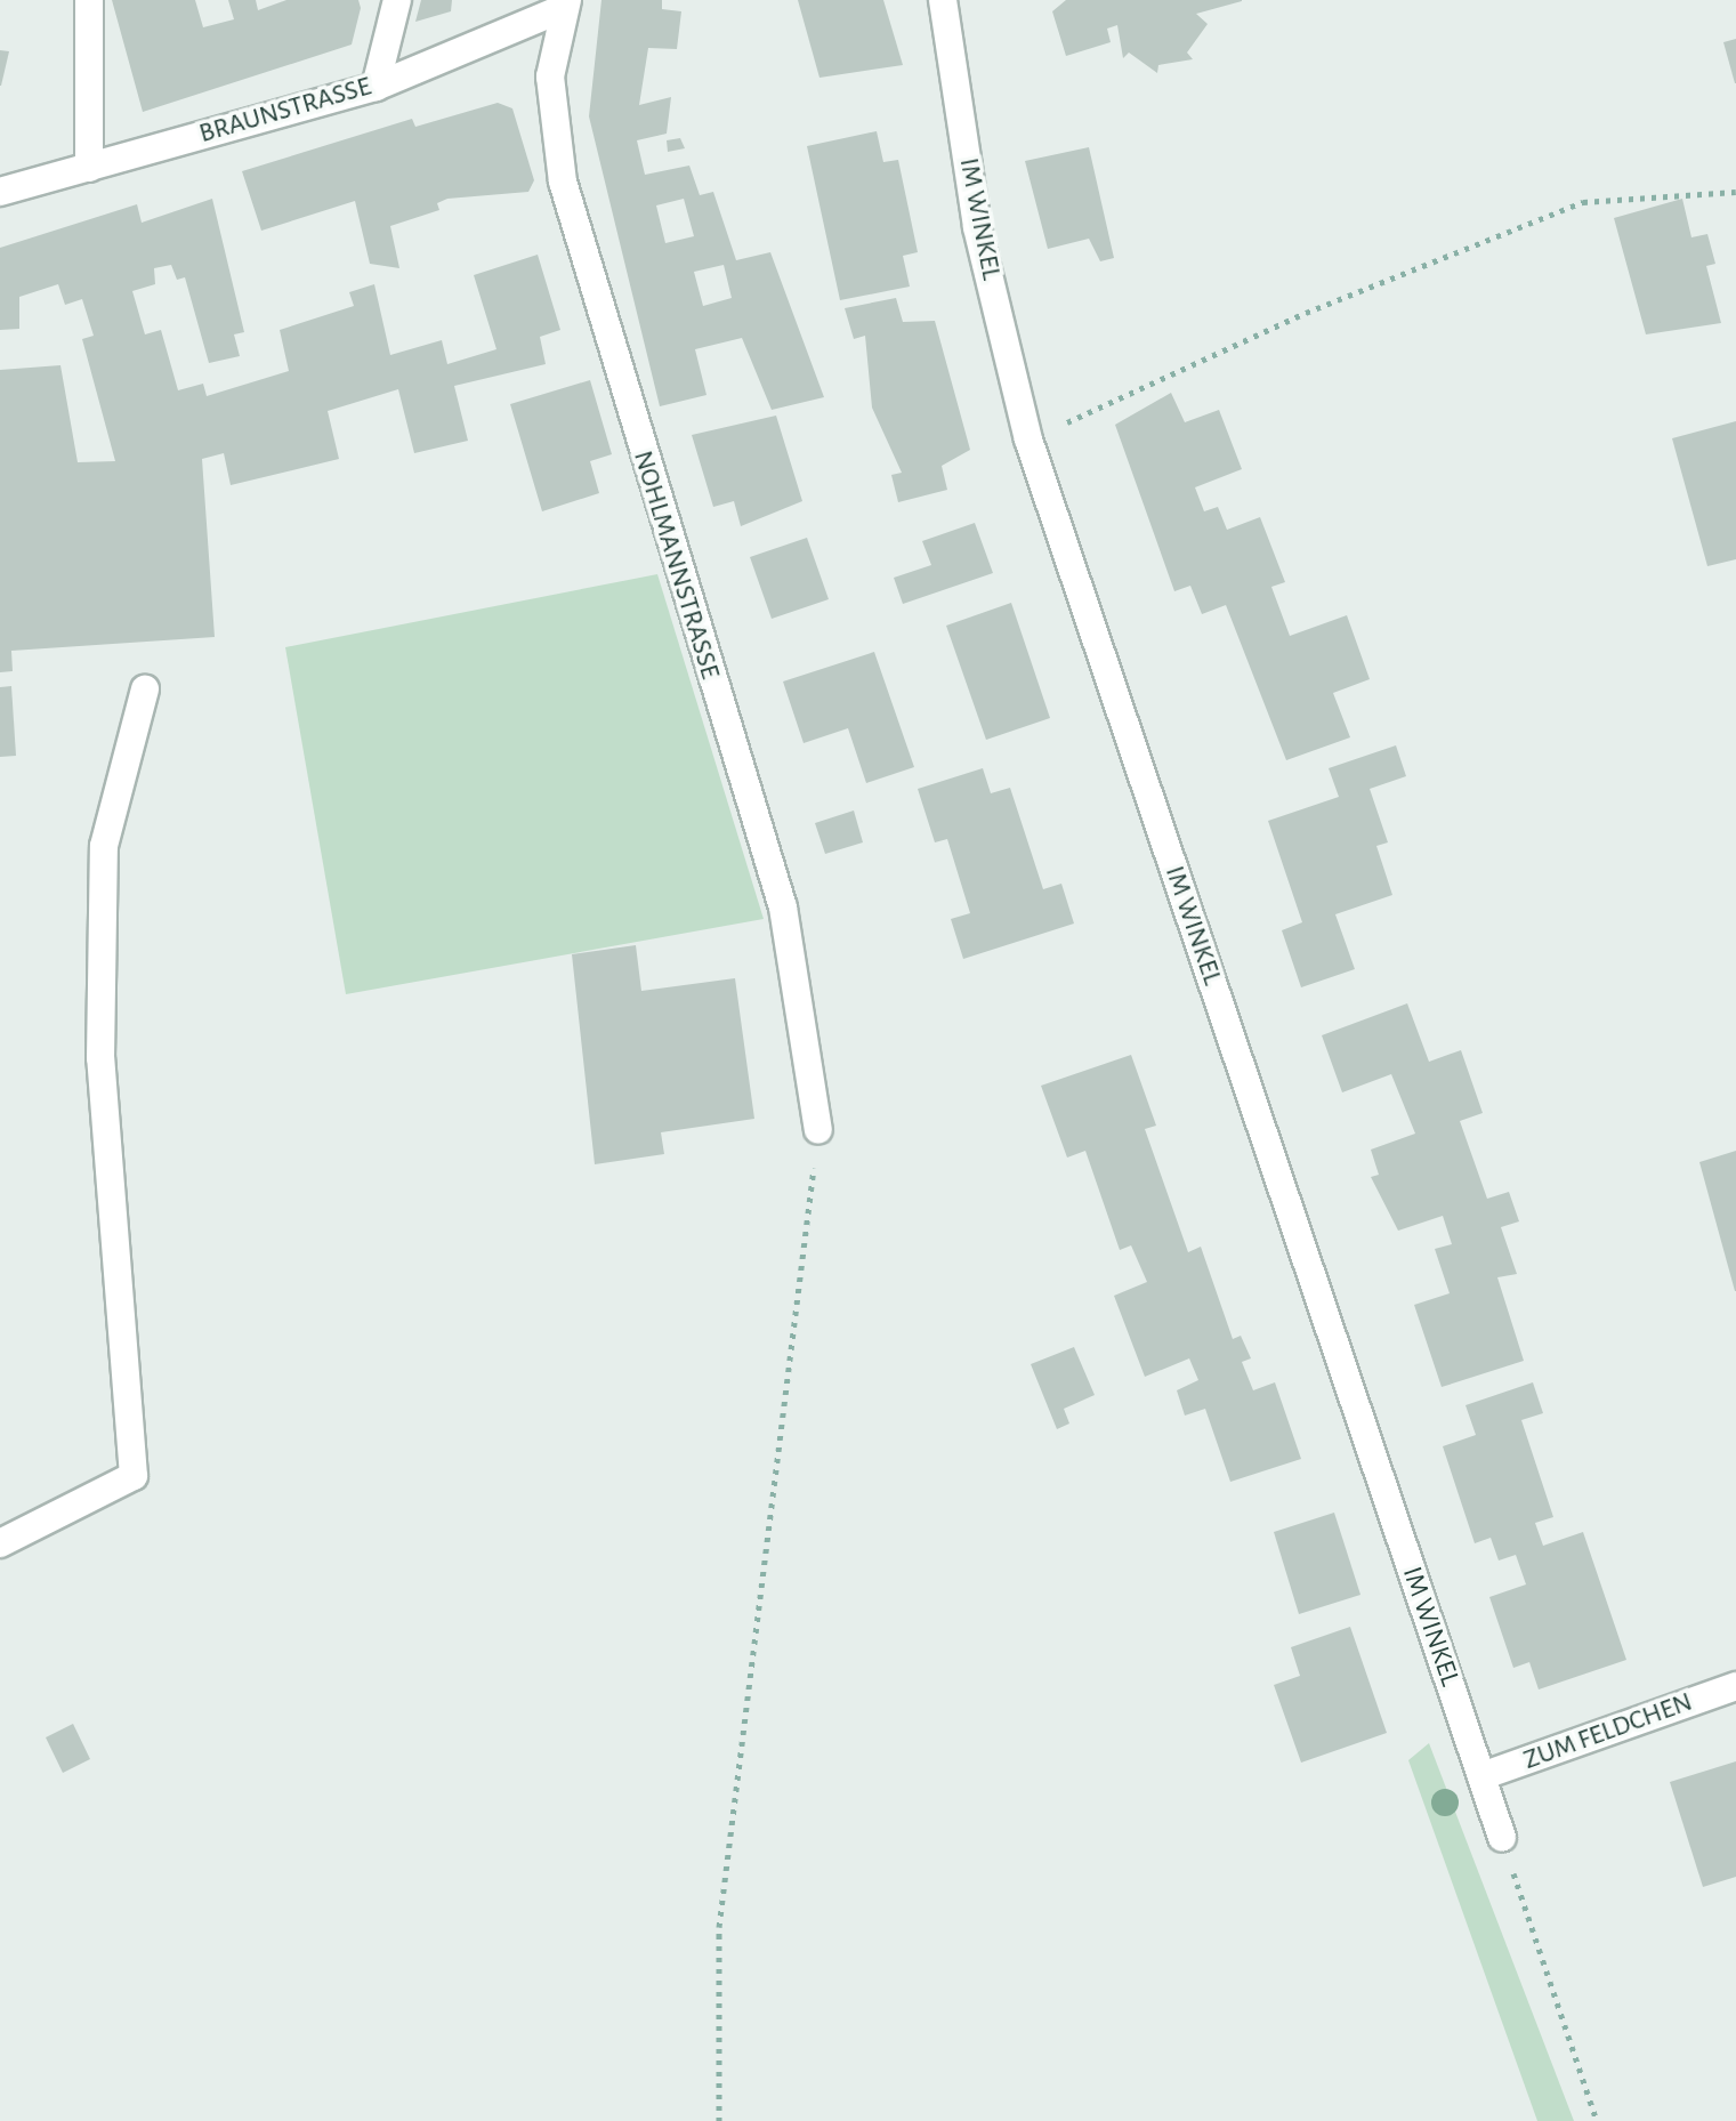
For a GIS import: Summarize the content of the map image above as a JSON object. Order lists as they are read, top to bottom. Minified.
{"streets":{"street":["BRAUNSTRASSE","IM WINKEL","NOHLMANNSTRASSE","ZUM FELDCHEN"]},"crossings":[["BRAUNSTRASSE","NOHLMANNSTRASSE"],["IM WINKEL","ZUM FELDCHEN"]]}
